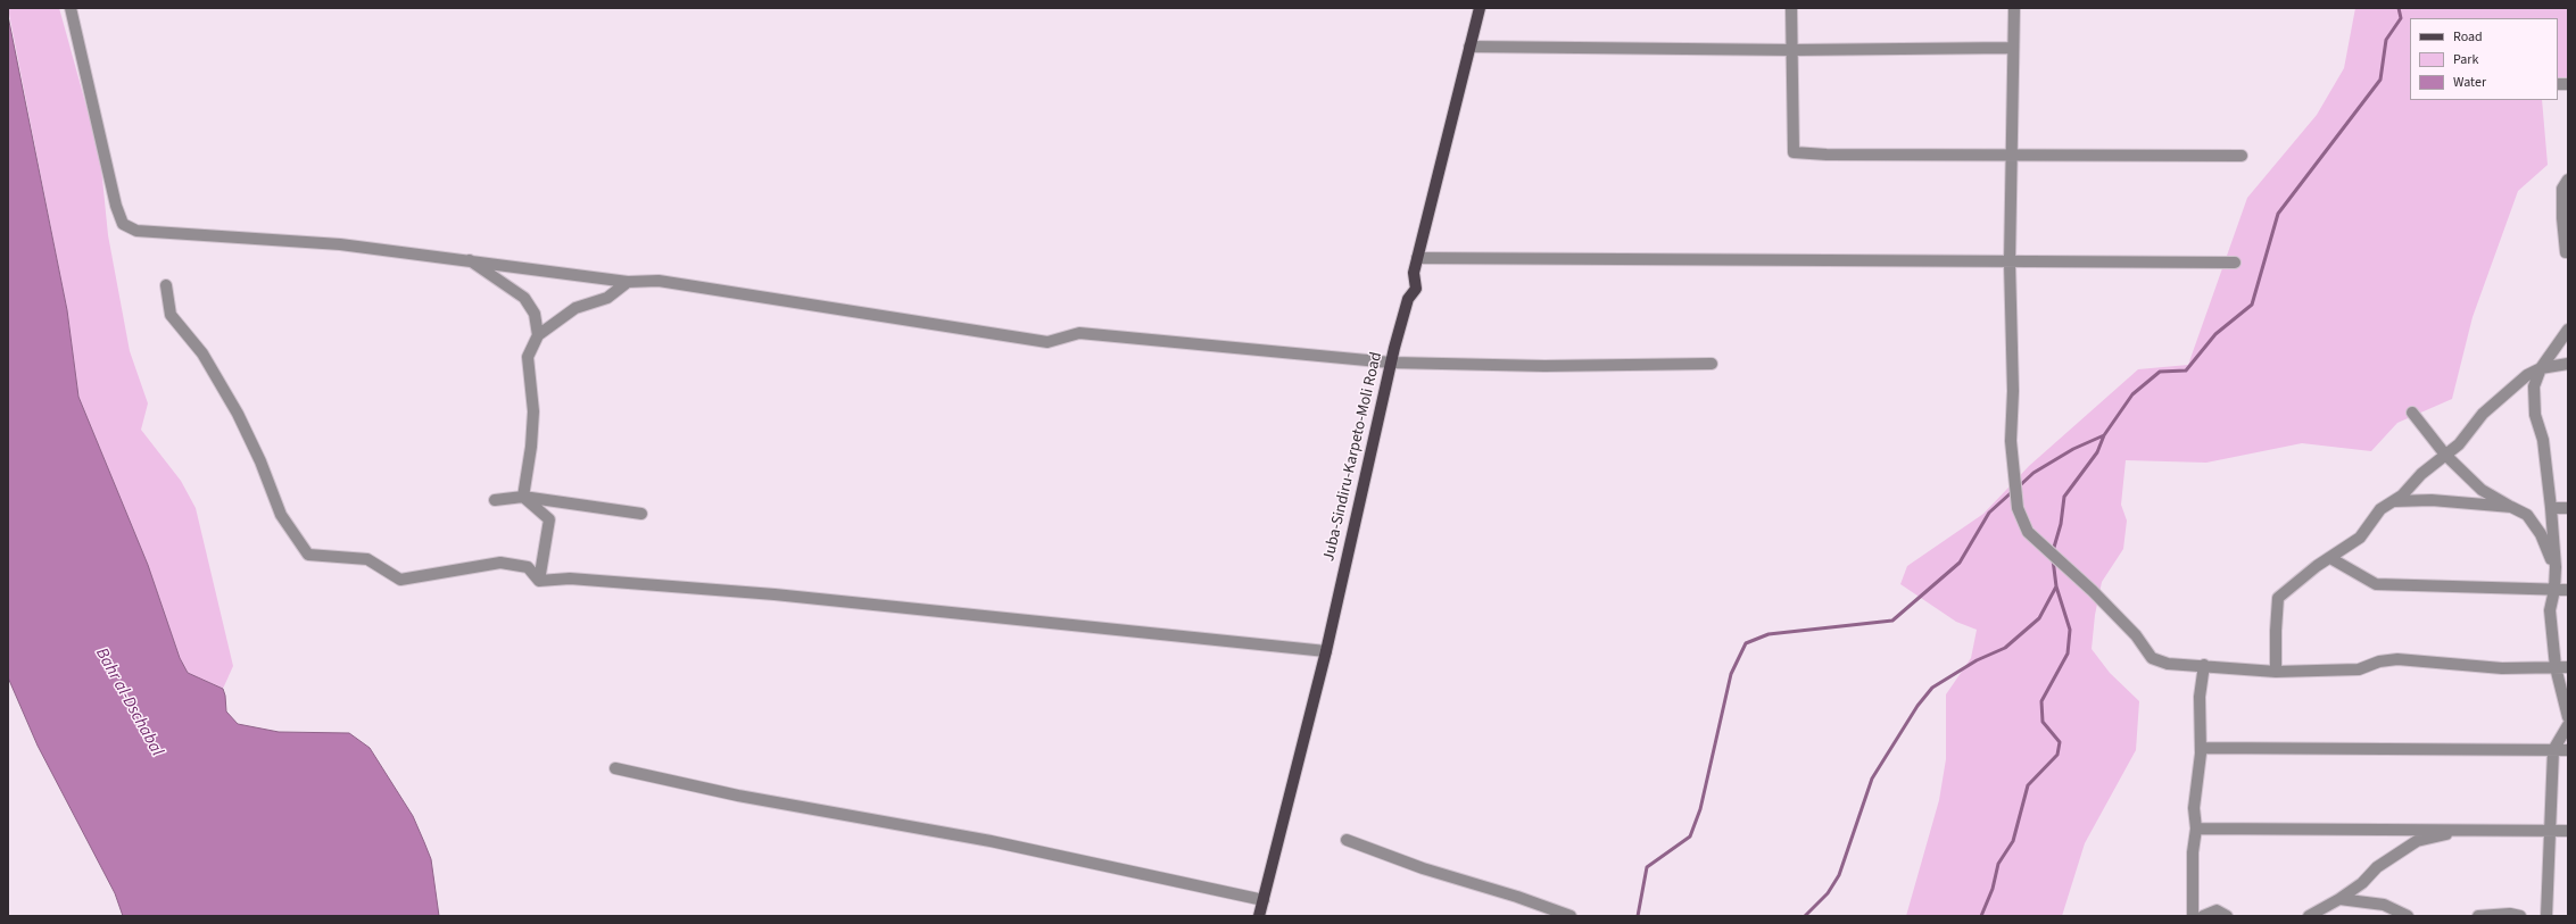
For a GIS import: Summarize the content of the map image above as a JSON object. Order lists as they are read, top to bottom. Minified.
{"streets":{"main road":["Juba-Sindiru-Karpeto-Moli Road"]},"water":["Bahr al-Dschabal"],"legend":["Road","Park","Water"]}
